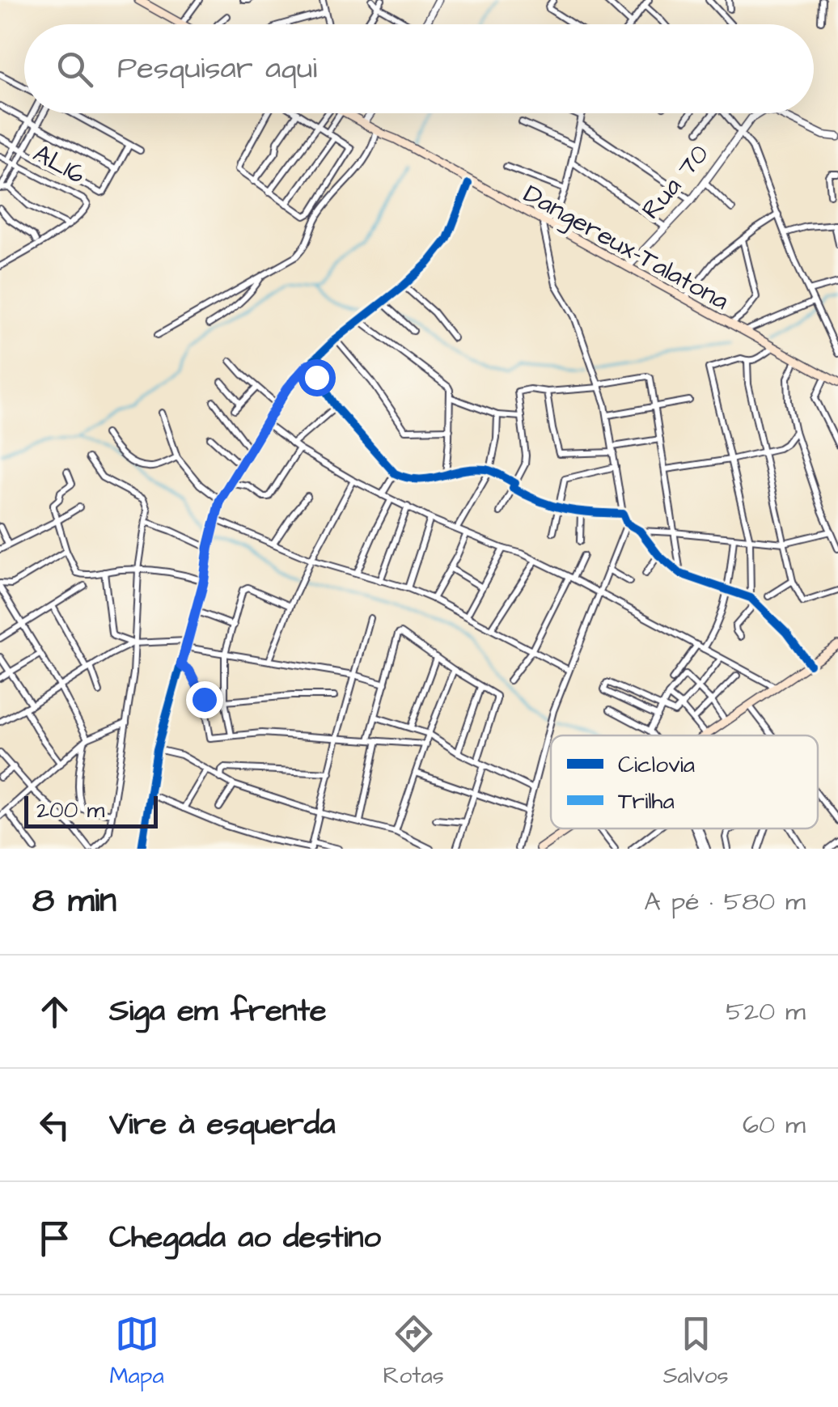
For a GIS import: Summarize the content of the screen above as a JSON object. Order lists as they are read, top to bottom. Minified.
{"streets":{"main road":["Dangereux-Talatona"],"street":["AL16","Rua 70"]},"crossings":[["Rua 70","Dangereux-Talatona"]],"legend":["Ciclovia","Trilha"],"scale_bar":"200 m","page":{"search":"Pesquisar aqui","scale":"200 m","heading":["8 min","A pé · 580 m"],"list":[["Siga em frente","520 m"],["Vire à esquerda","60 m"],"Chegada ao destino"],"nav":["Mapa","Rotas","Salvos"]}}
